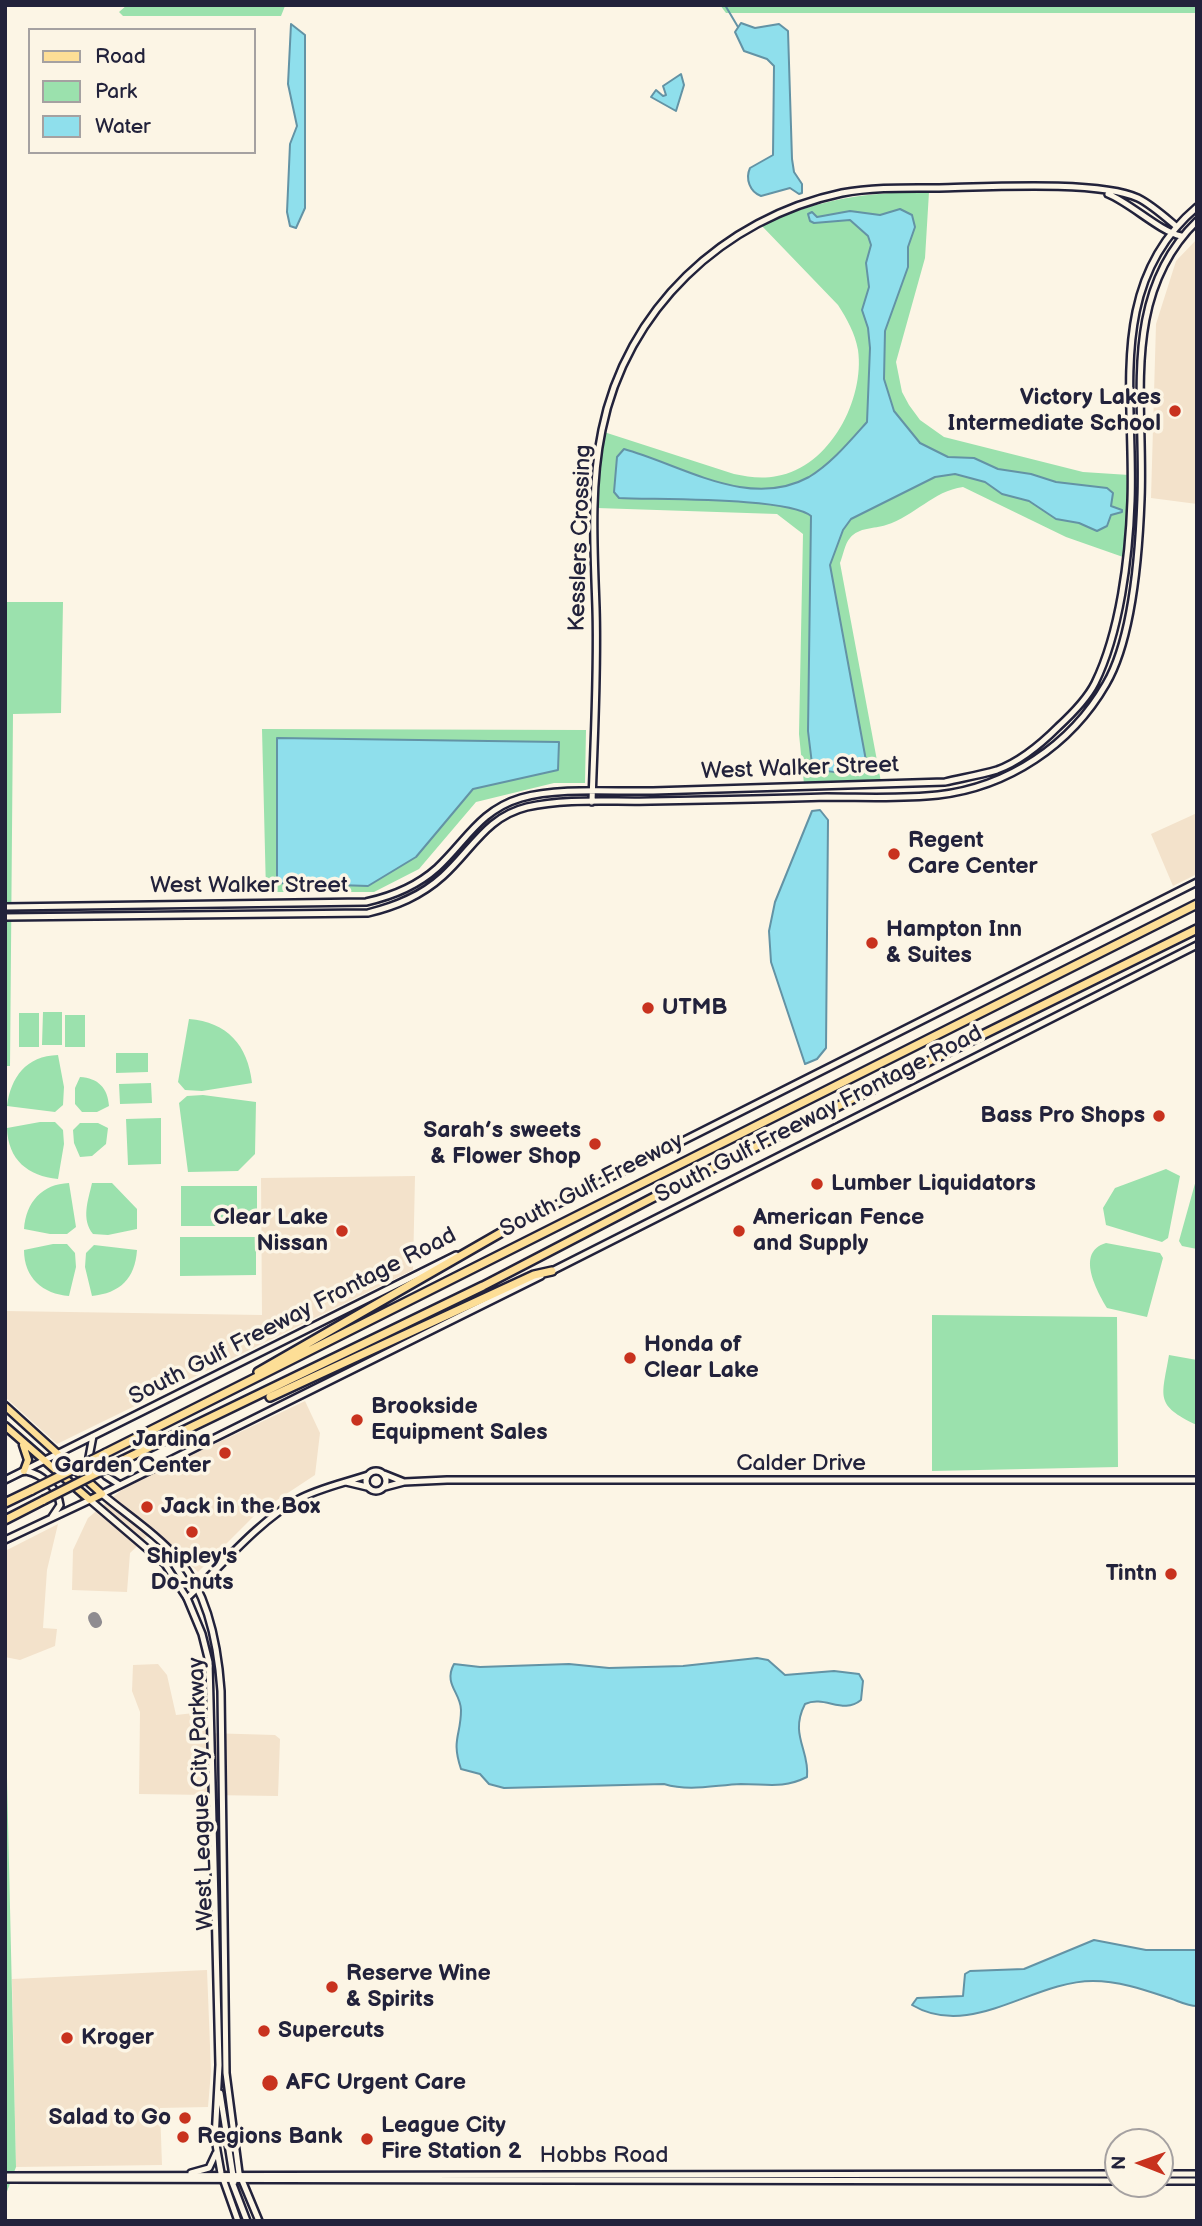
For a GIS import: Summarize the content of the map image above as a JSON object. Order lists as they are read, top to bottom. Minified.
{"streets":{"highway":["South Gulf Freeway"],"main road":["South Gulf Freeway Frontage Road","West League City Parkway"],"street":["Kesslers Crossing","West Walker Street","Calder Drive","Hobbs Road"]},"crossings":[["Kesslers Crossing","West Walker Street"],["South Gulf Freeway Frontage Road","West League City Parkway"],["West League City Parkway","Hobbs Road"]],"places":["Victory Lakes Intermediate School","Regent Care Center","Hampton Inn & Suites","UTMB","Bass Pro Shops","Sarah’s sweets & Flower Shop","Lumber Liquidators","Clear Lake Nissan","American Fence and Supply","Honda of Clear Lake","Brookside Equipment Sales","Jardina Garden Center","Jack in the Box","Shipley's Do-nuts","Tintn","Reserve Wine & Spirits","Supercuts","Kroger","AFC Urgent Care","Salad to Go","Regions Bank","League City Fire Station 2"],"legend":["Road","Park","Water"],"north":"left"}
